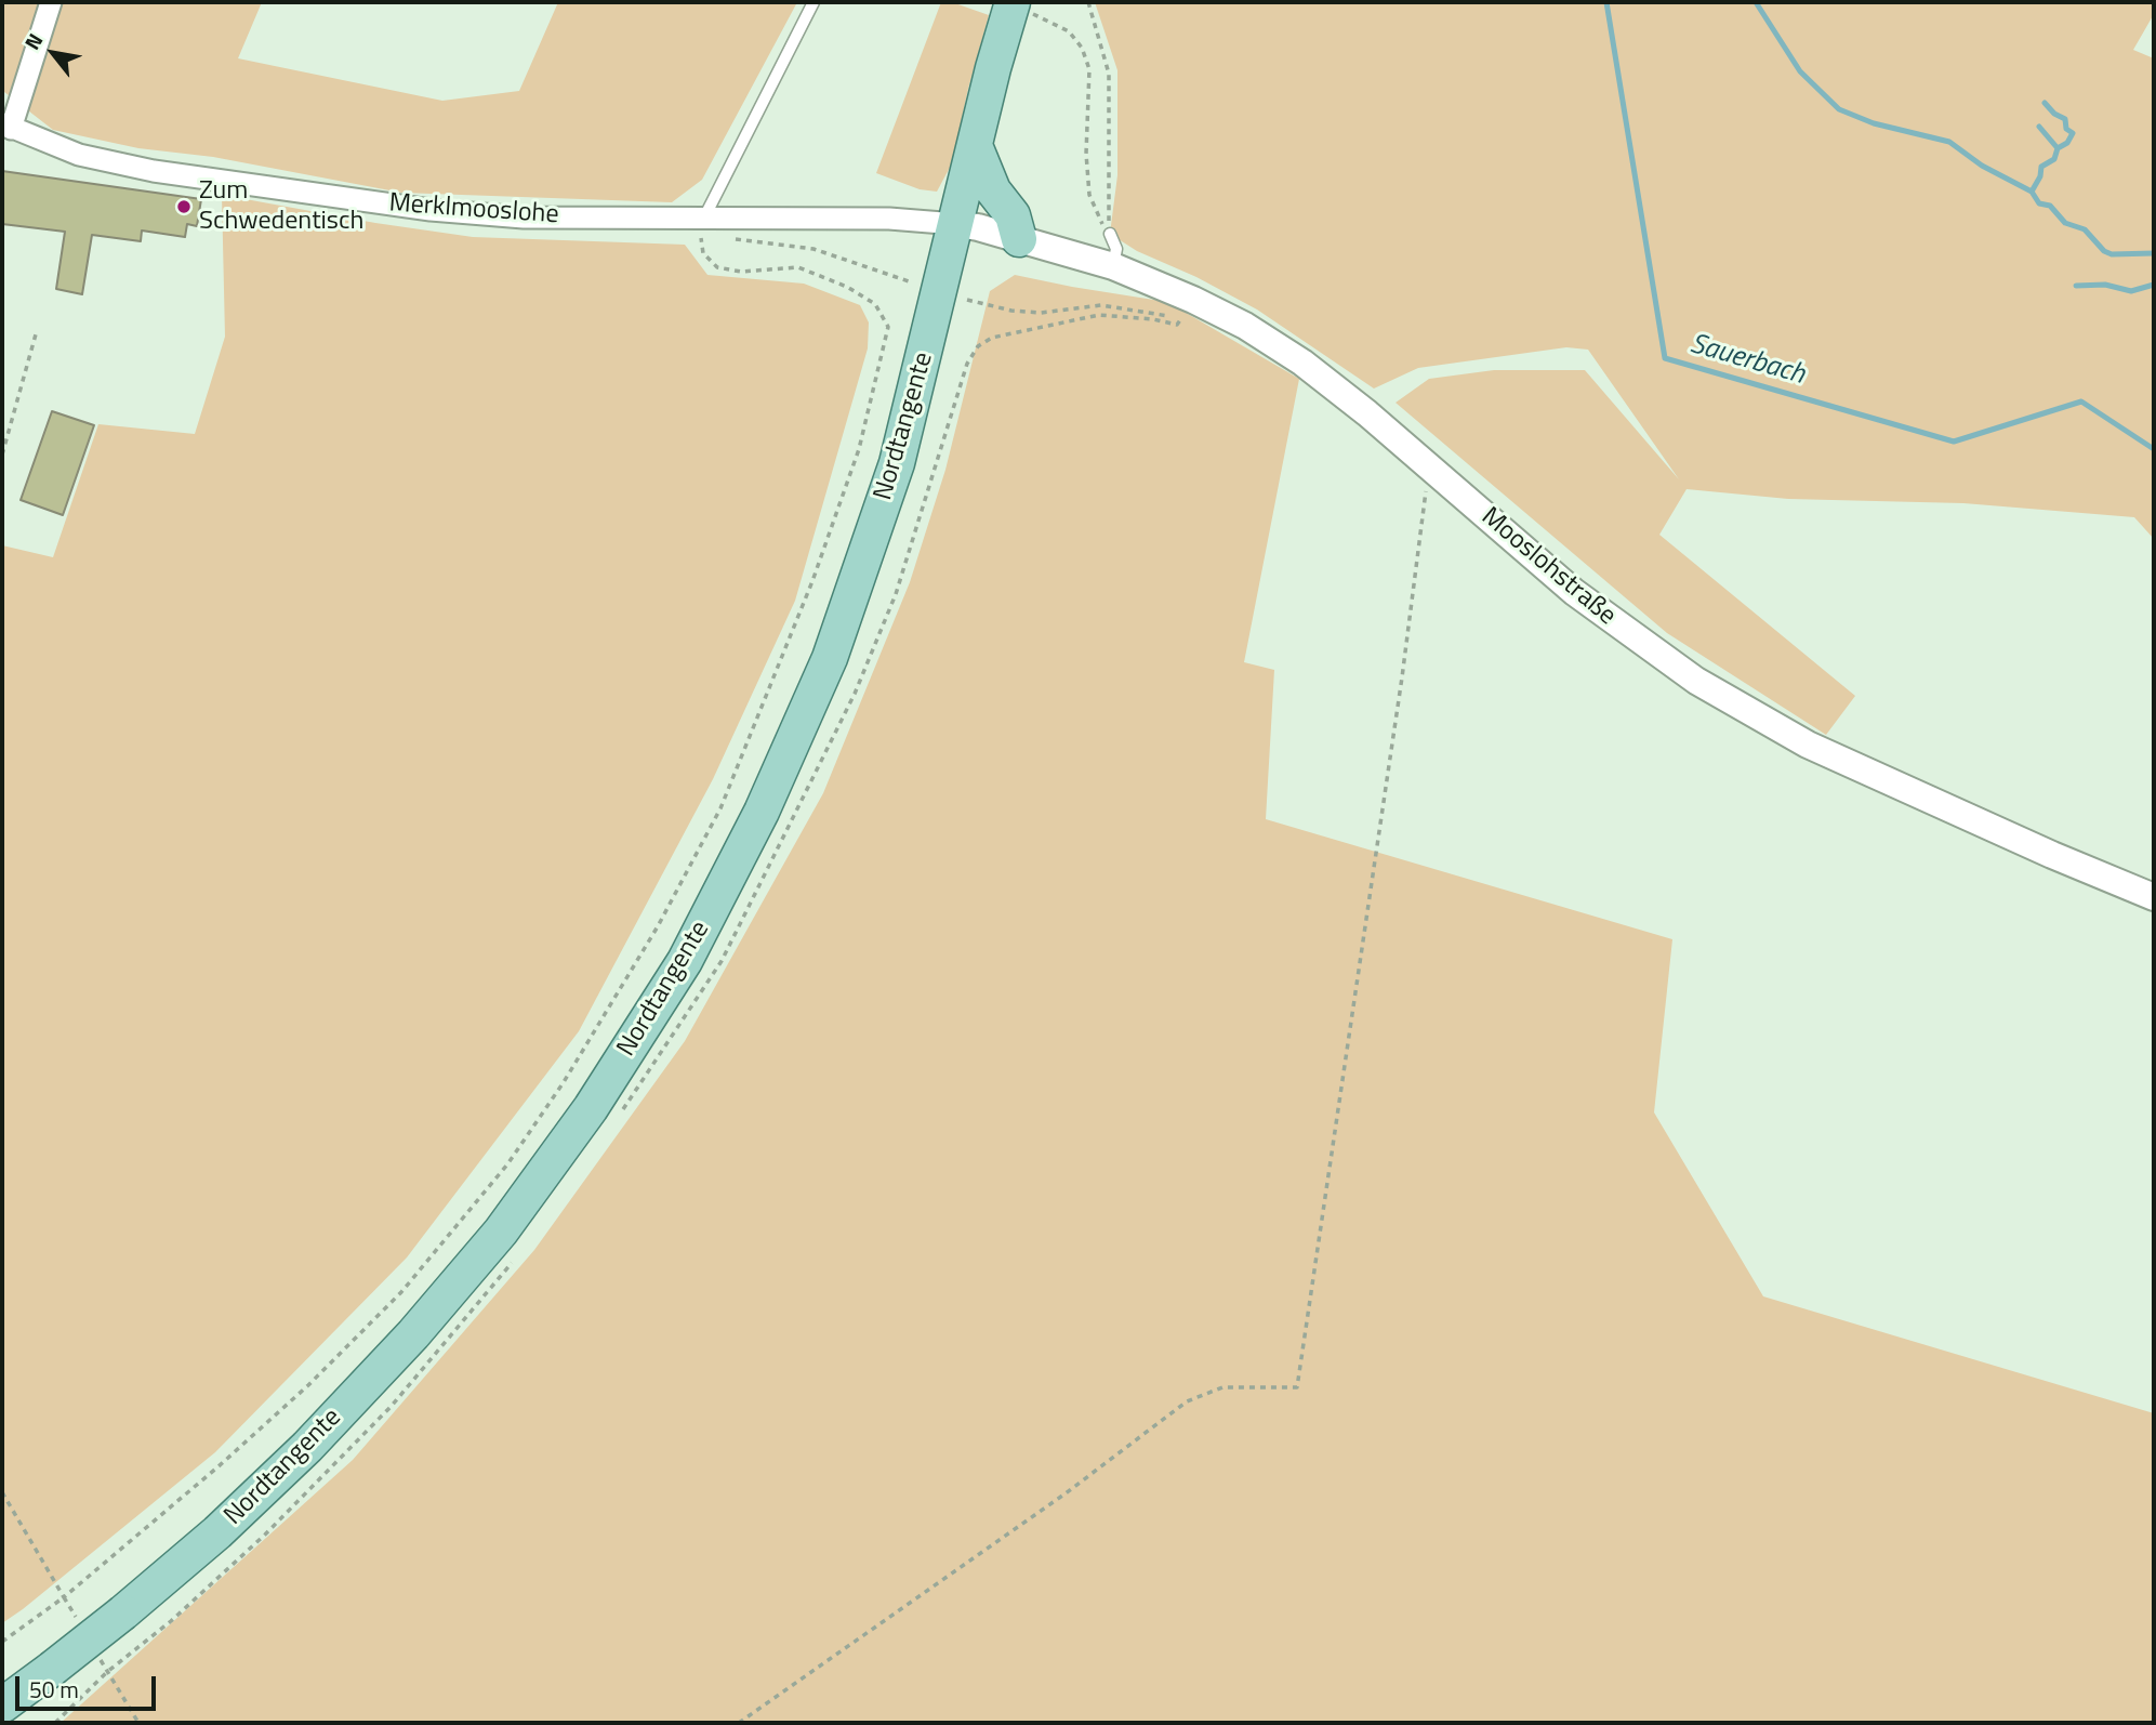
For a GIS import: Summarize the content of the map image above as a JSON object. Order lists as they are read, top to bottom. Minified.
{"streets":{"main road":["Nordtangente"],"street":["Merklmooslohe","Mooslohstraße"]},"crossings":[["Merklmooslohe","Nordtangente"],["Merklmooslohe","Mooslohstraße"],["Nordtangente","Mooslohstraße"]],"water":["Sauerbach"],"places":["Zum Schwedentisch"],"scale_bar":"50 m","north":"top left"}
